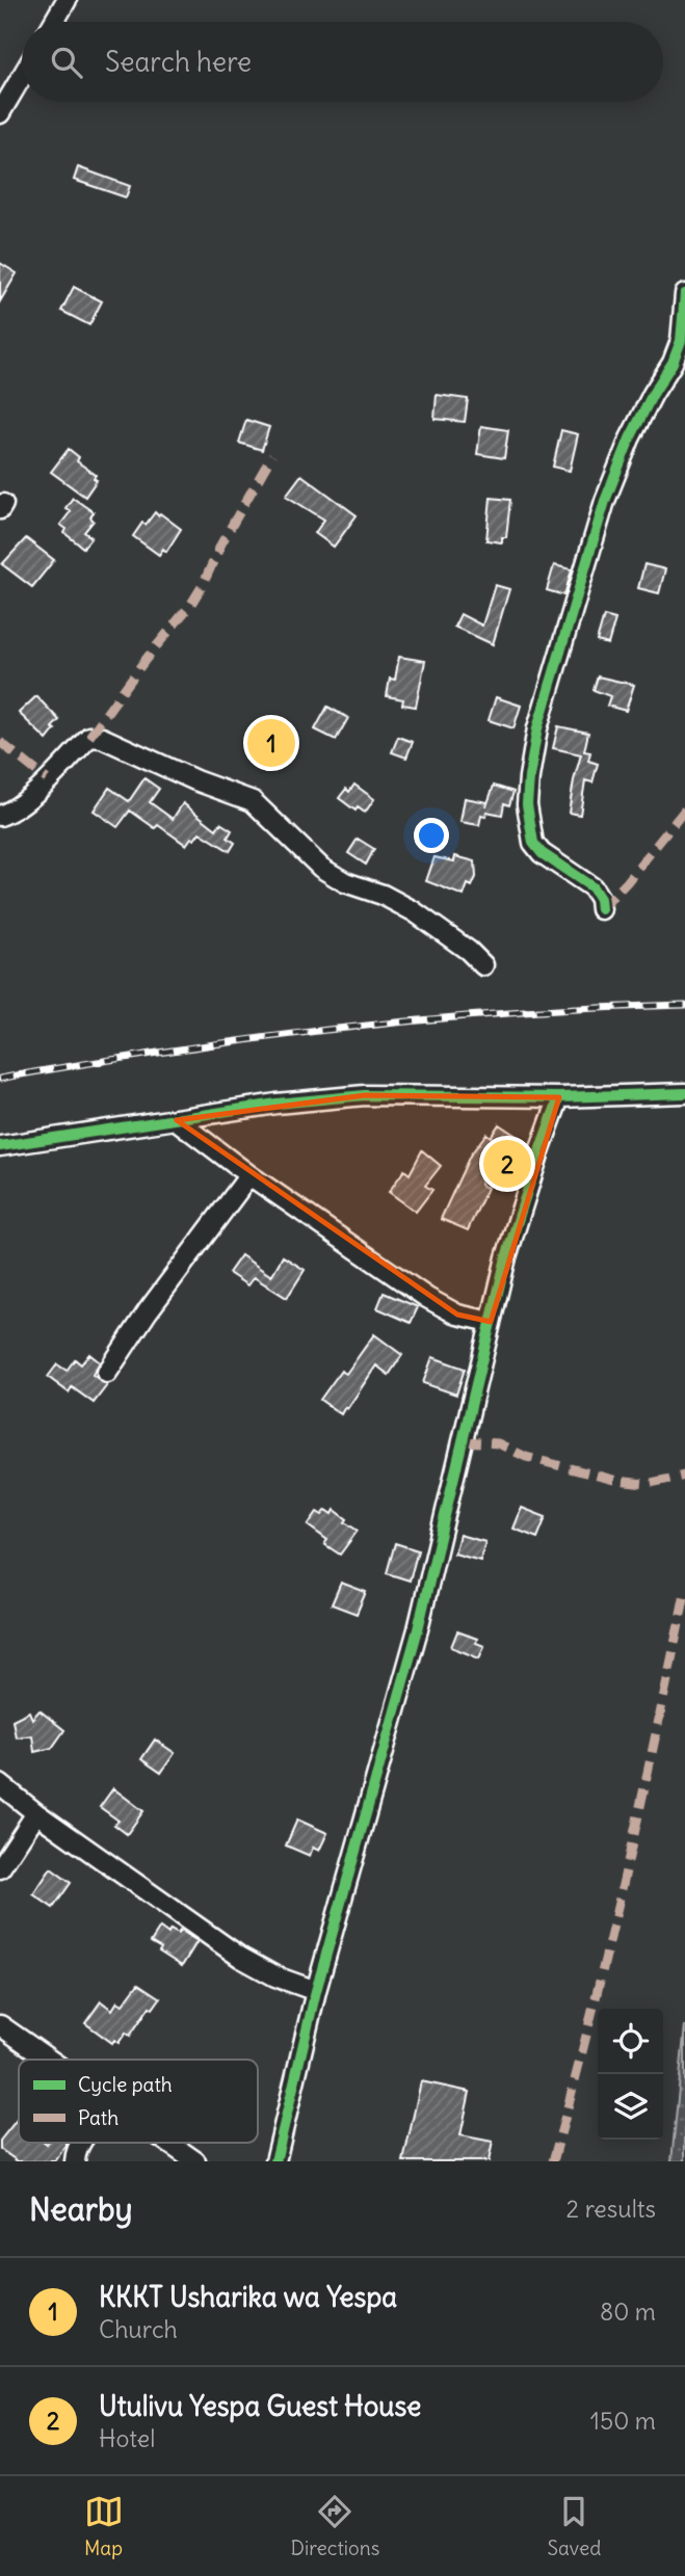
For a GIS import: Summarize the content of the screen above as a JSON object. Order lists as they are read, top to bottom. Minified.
{"legend":["Cycle path","Path"],"page":{"search":"Search here","pins":["1","2"],"heading":["Nearby","2 results"],"list":[{"mark":"1","name":"KKKT Usharika wa Yespa","note":"Church","value":"80 m"},{"mark":"2","name":"Utulivu Yespa Guest House","note":"Hotel","value":"150 m"}],"nav":["Map","Directions","Saved"]}}
